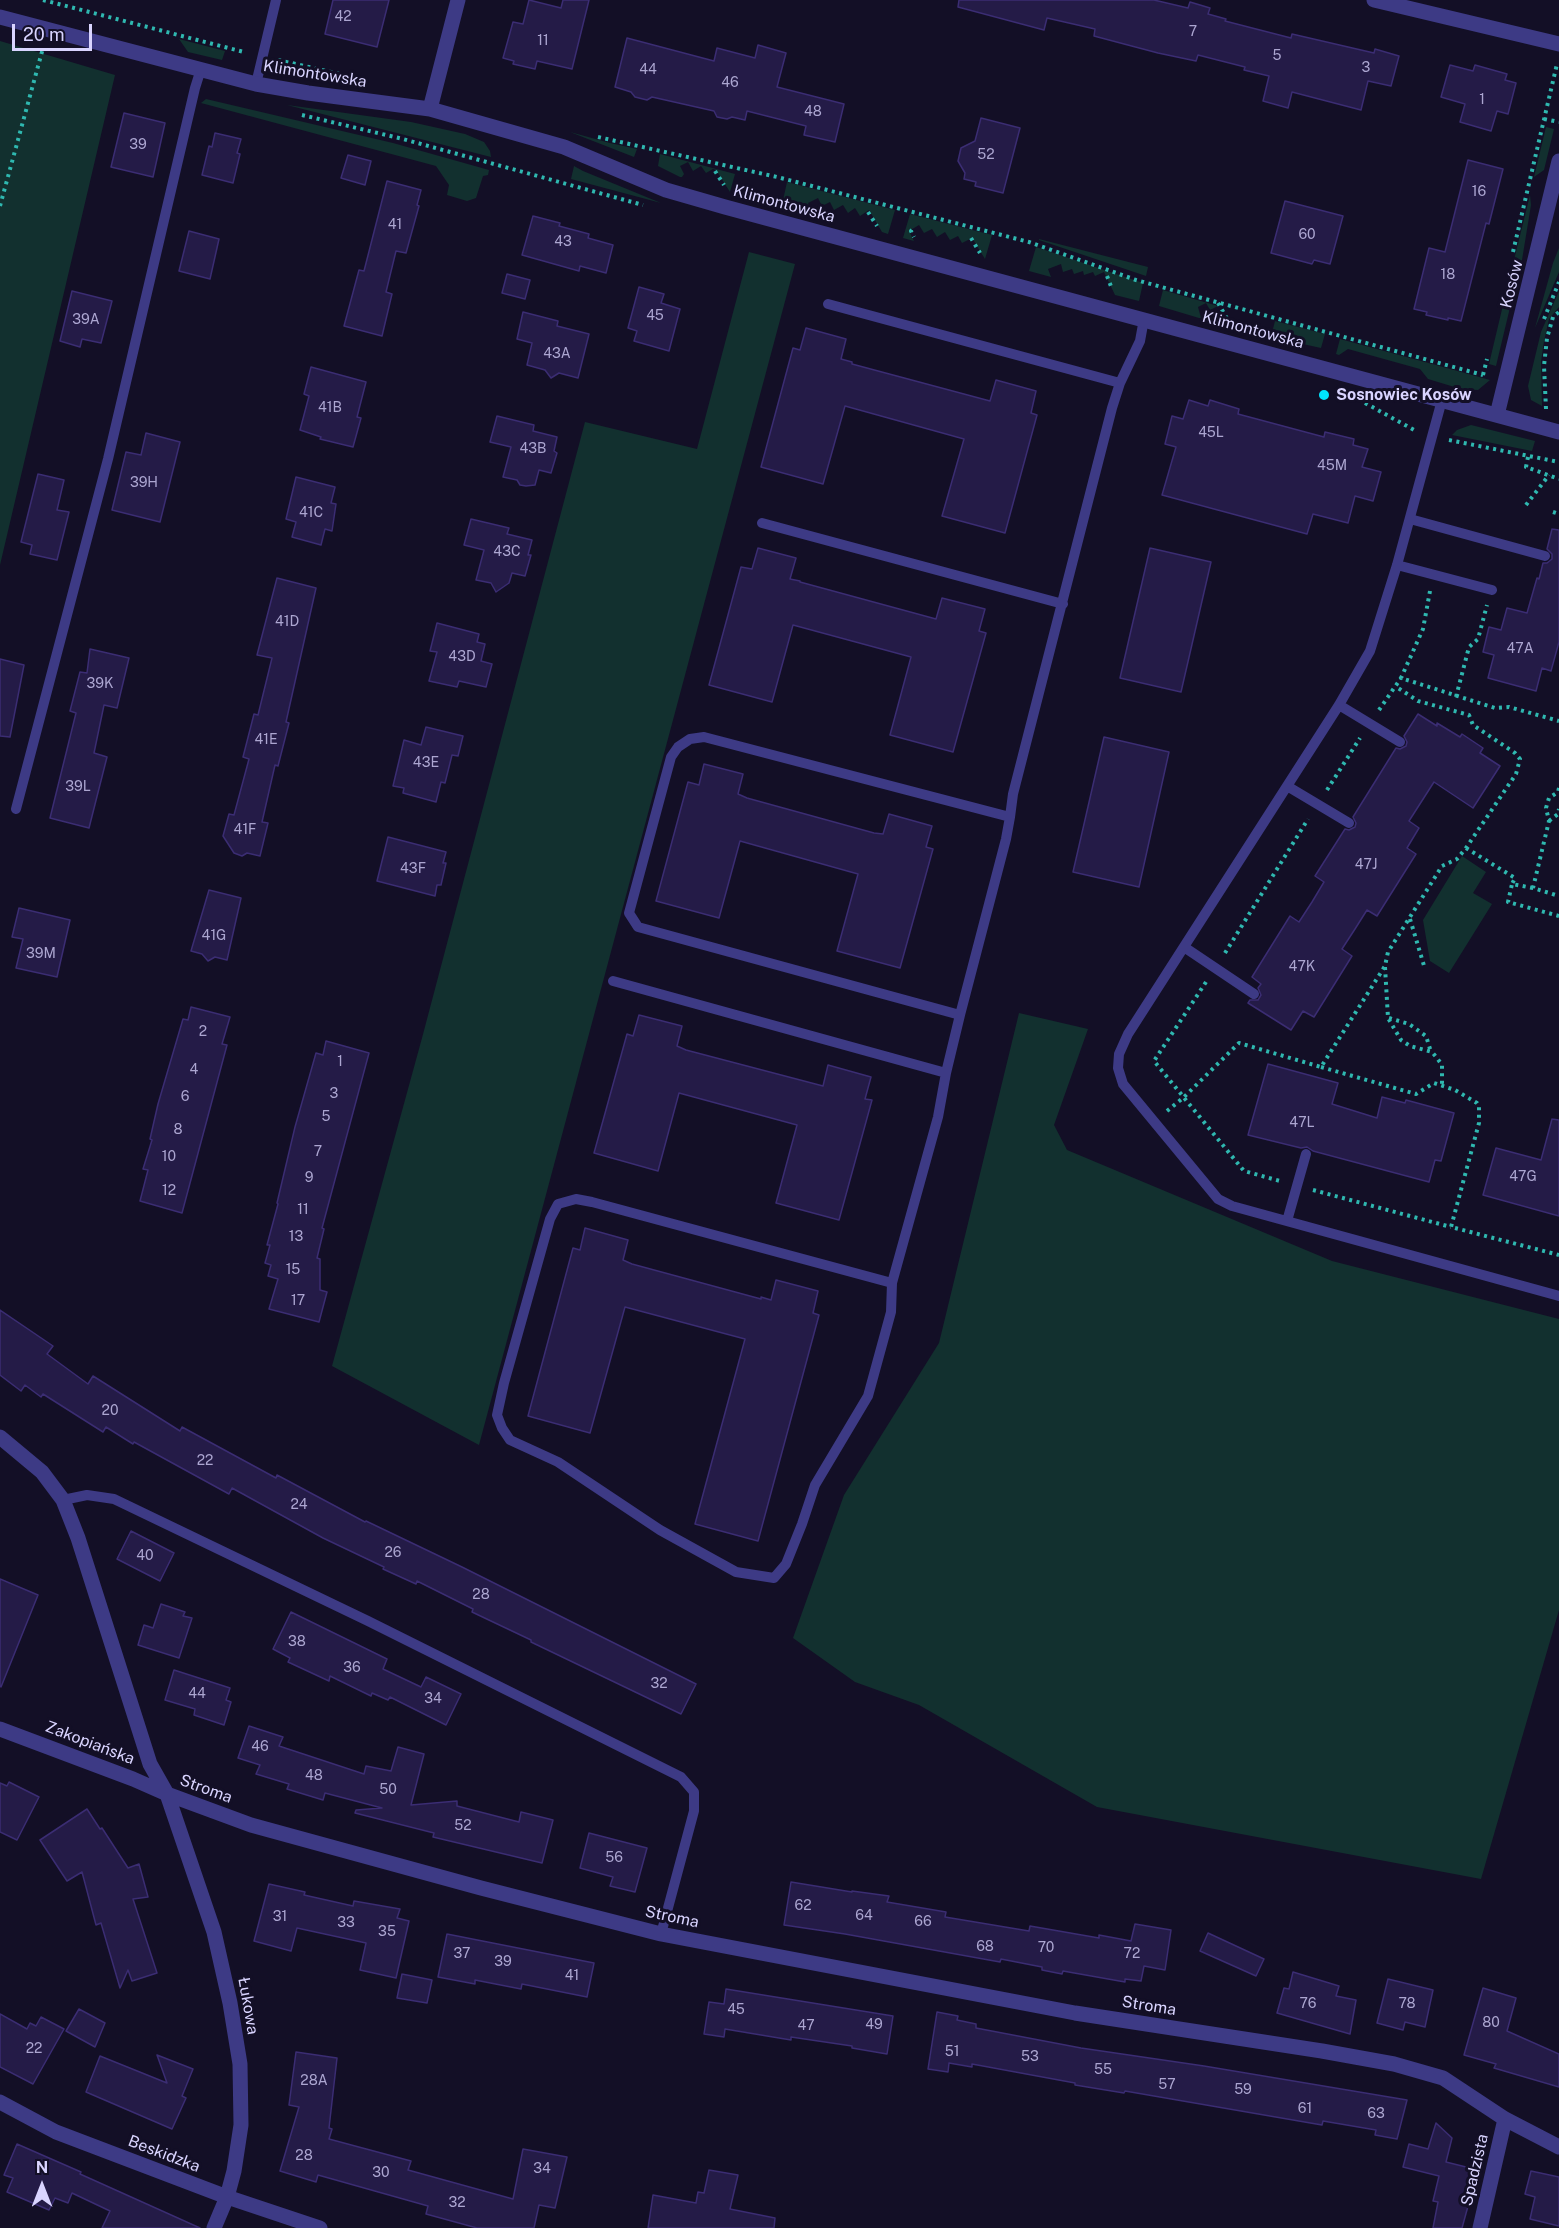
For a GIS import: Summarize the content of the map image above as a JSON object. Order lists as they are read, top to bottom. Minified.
{"streets":{"street":["Klimontowska","Kosów","Zakopiańska","Stroma","Łukowa","Beskidzka","Spadzista"]},"crossings":[["Klimontowska","Kosów"],["Zakopiańska","Stroma"],["Zakopiańska","Łukowa"],["Stroma","Łukowa"],["Stroma","Spadzista"],["Łukowa","Beskidzka"]],"places":["Sosnowiec Kosów"],"house_numbers":["42","7","11","5","3","44","46","1","48","39","52","16","41","60","43","18","45","39A","43A","41B","45L","43B","45M","39H","41C","43C","41D","47A","43D","39K","41E","43E","39L","41F","47J","43F","41G","39M","47K","2","1","4","3","6","5","47L","8","7","10","47G","9","12","11","13","15","17","20","22","24","26","40","28","38","36","32","44","34","46","48","50","52","56","62","64","31","66","33","35","68","70","37","72","39","41","76","78","45","80","49","47","22","51","53","55","28A","57","59","61","63","28","34","30","32"],"scale_bar":"20 m","north":"top"}
